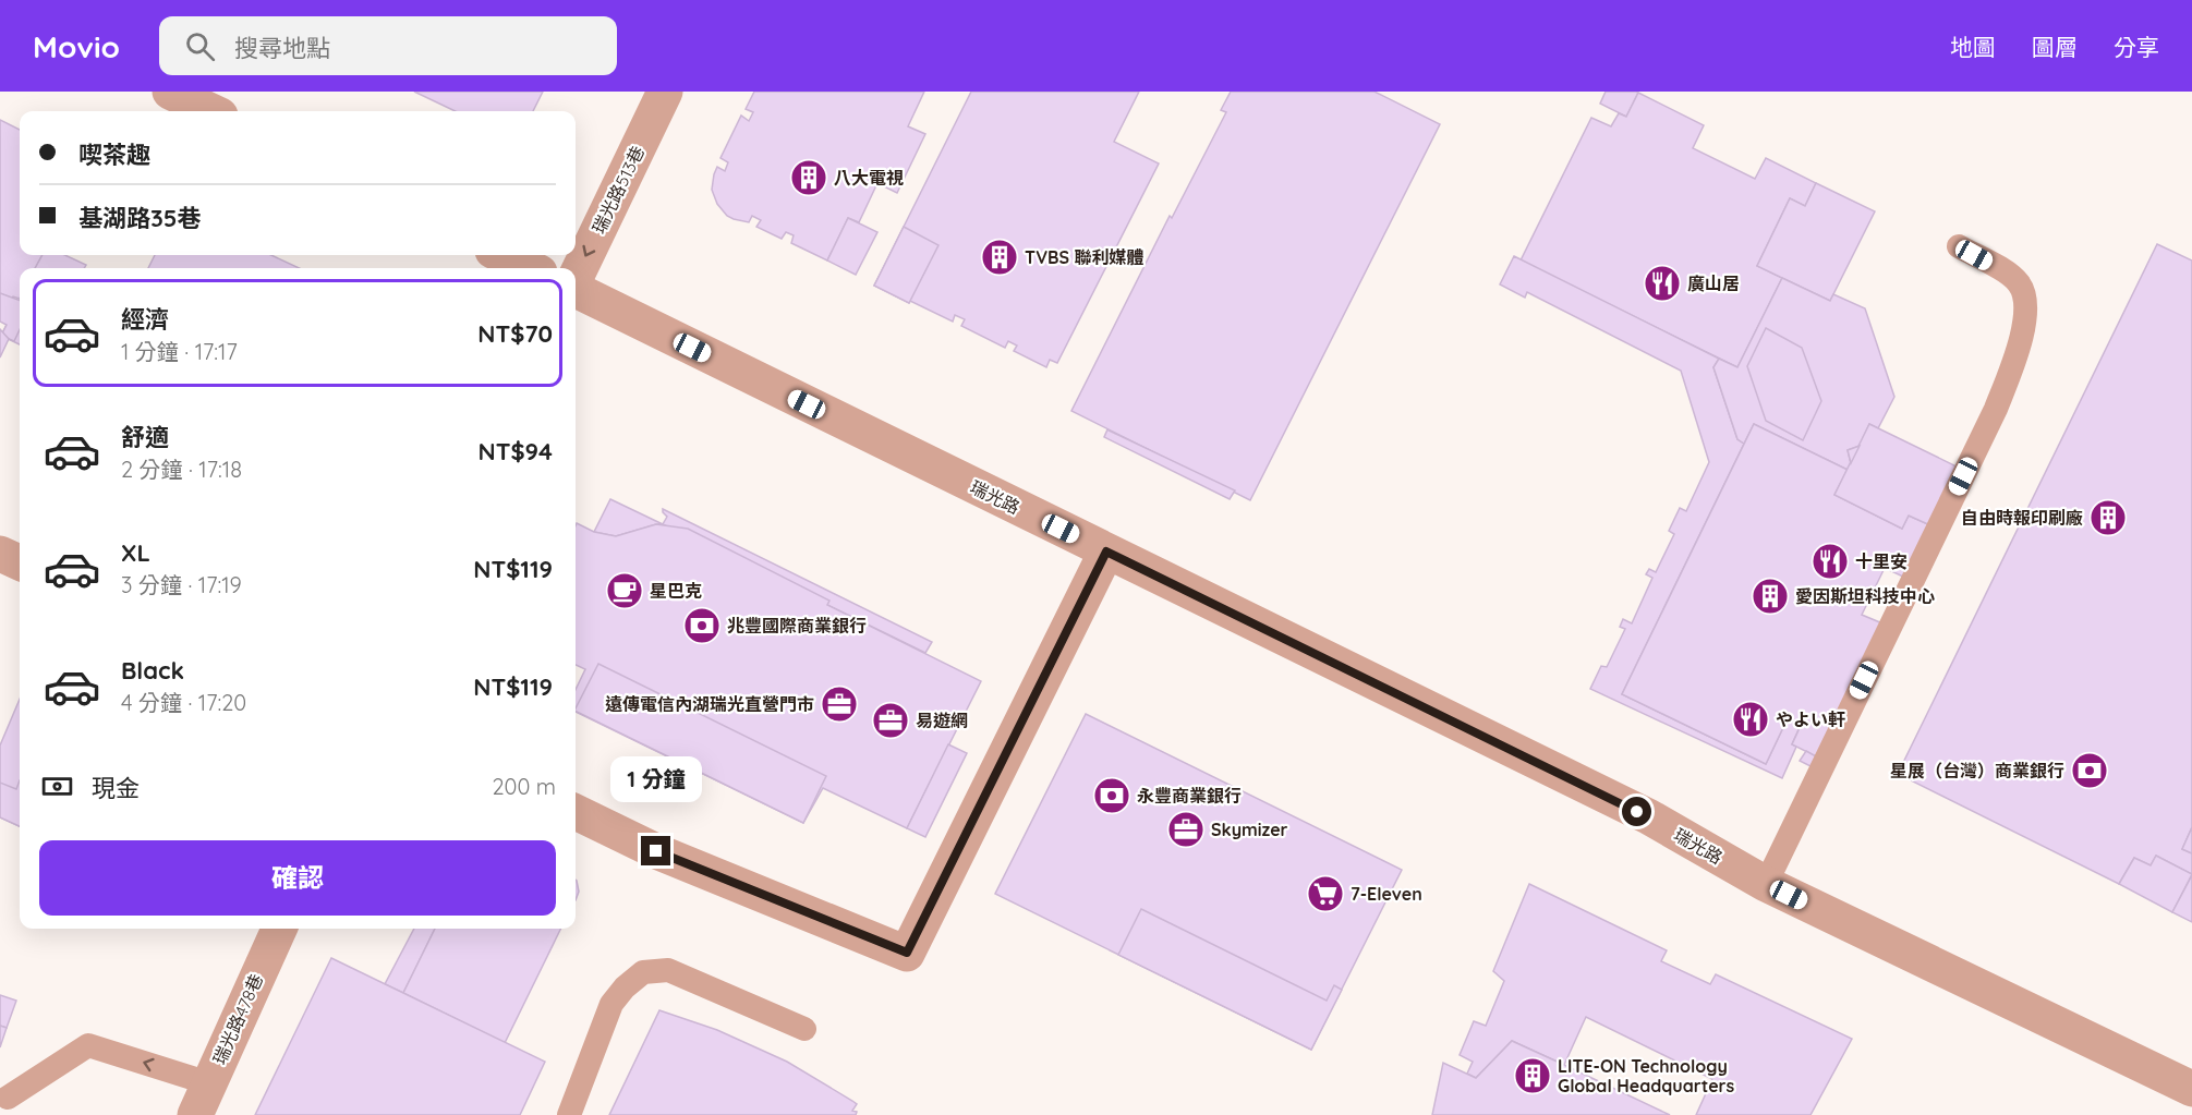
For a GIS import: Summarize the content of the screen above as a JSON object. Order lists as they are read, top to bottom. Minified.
{"streets":{"street":["瑞光路513巷","瑞光路","瑞光路478巷"]},"one_way":["瑞光路513巷"],"places":{"building":["八大電視","TVBS 聯利媒體","自由時報印刷廠","愛因斯坦科技中心","LITE-ON Technology Global Headquarters"],"restaurant":["廣山居","十里安","やよい軒"],"cafe":["星巴克"],"bank":["兆豐國際商業銀行","星展（台灣）商業銀行","永豐商業銀行"],"office":["遠傳電信內湖瑞光直營門市","易遊網","Skymizer"],"supermarket":["7-Eleven"]},"page":{"header":"Movio","search":"搜尋地點","nav":["地圖","圖層","分享"],"banner":["喫茶趣","基湖路35巷"],"list":[{"name":"經濟","note":"1 分鐘 · 17:17","value":"NT$70"},{"name":"舒適","note":"2 分鐘 · 17:18","value":"NT$94"},{"name":"XL","note":"3 分鐘 · 17:19","value":"NT$119"},{"name":"Black","note":"4 分鐘 · 17:20","value":"NT$119"}],"pay":["現金","200 m"],"bubble":"1 分鐘","buttons":"確認"}}
